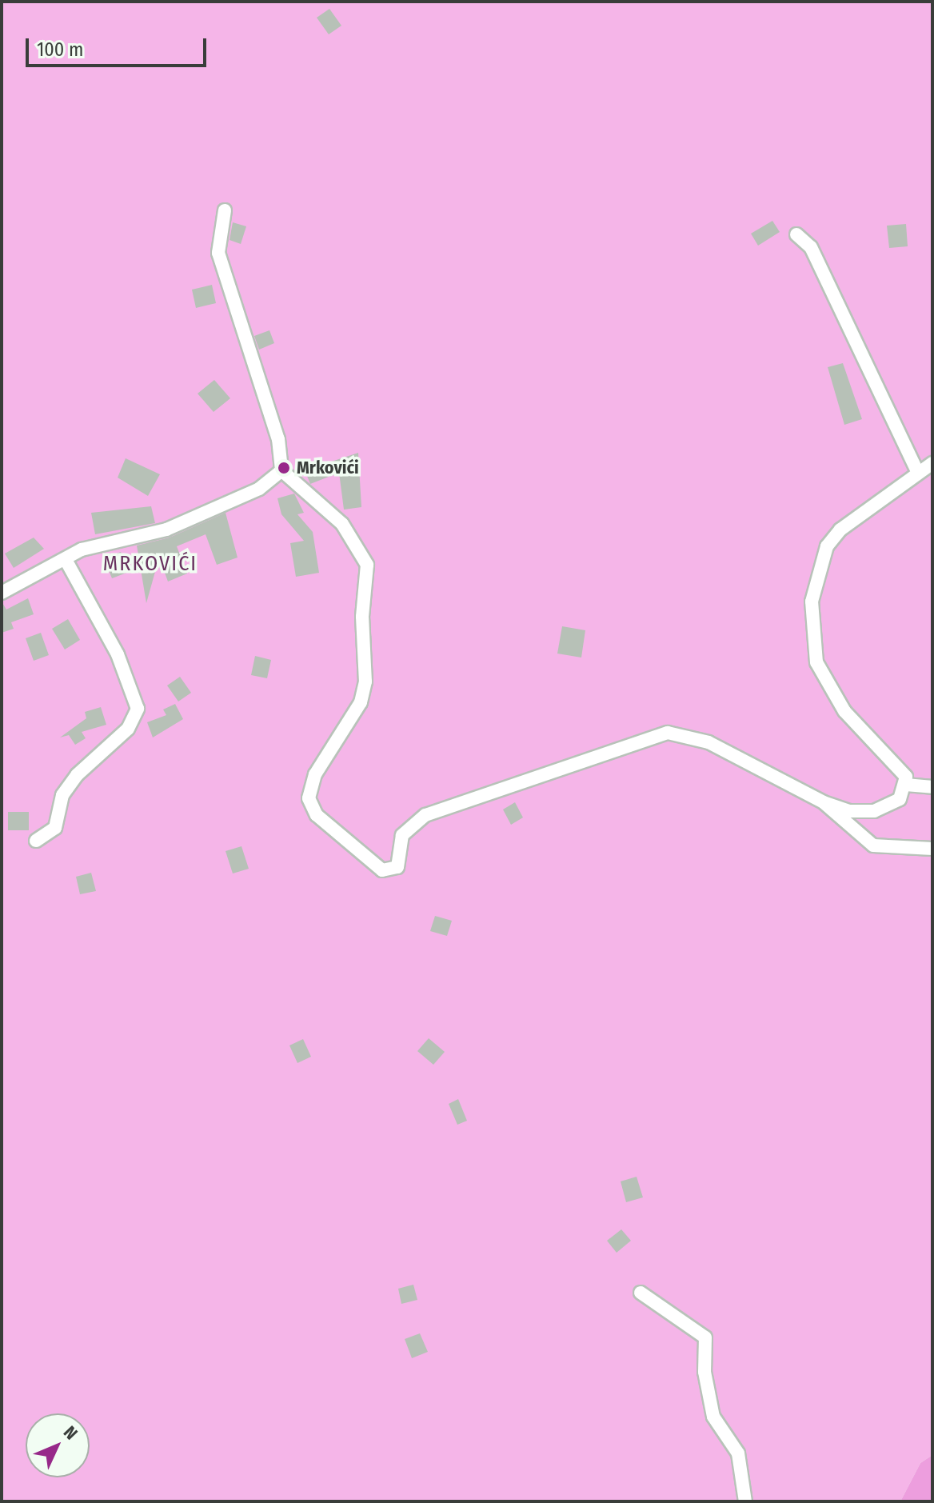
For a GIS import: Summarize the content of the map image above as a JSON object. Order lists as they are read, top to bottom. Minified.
{"districts":["MRKOVIĆI"],"places":["Mrkovići"],"scale_bar":"100 m","north":"top right"}
